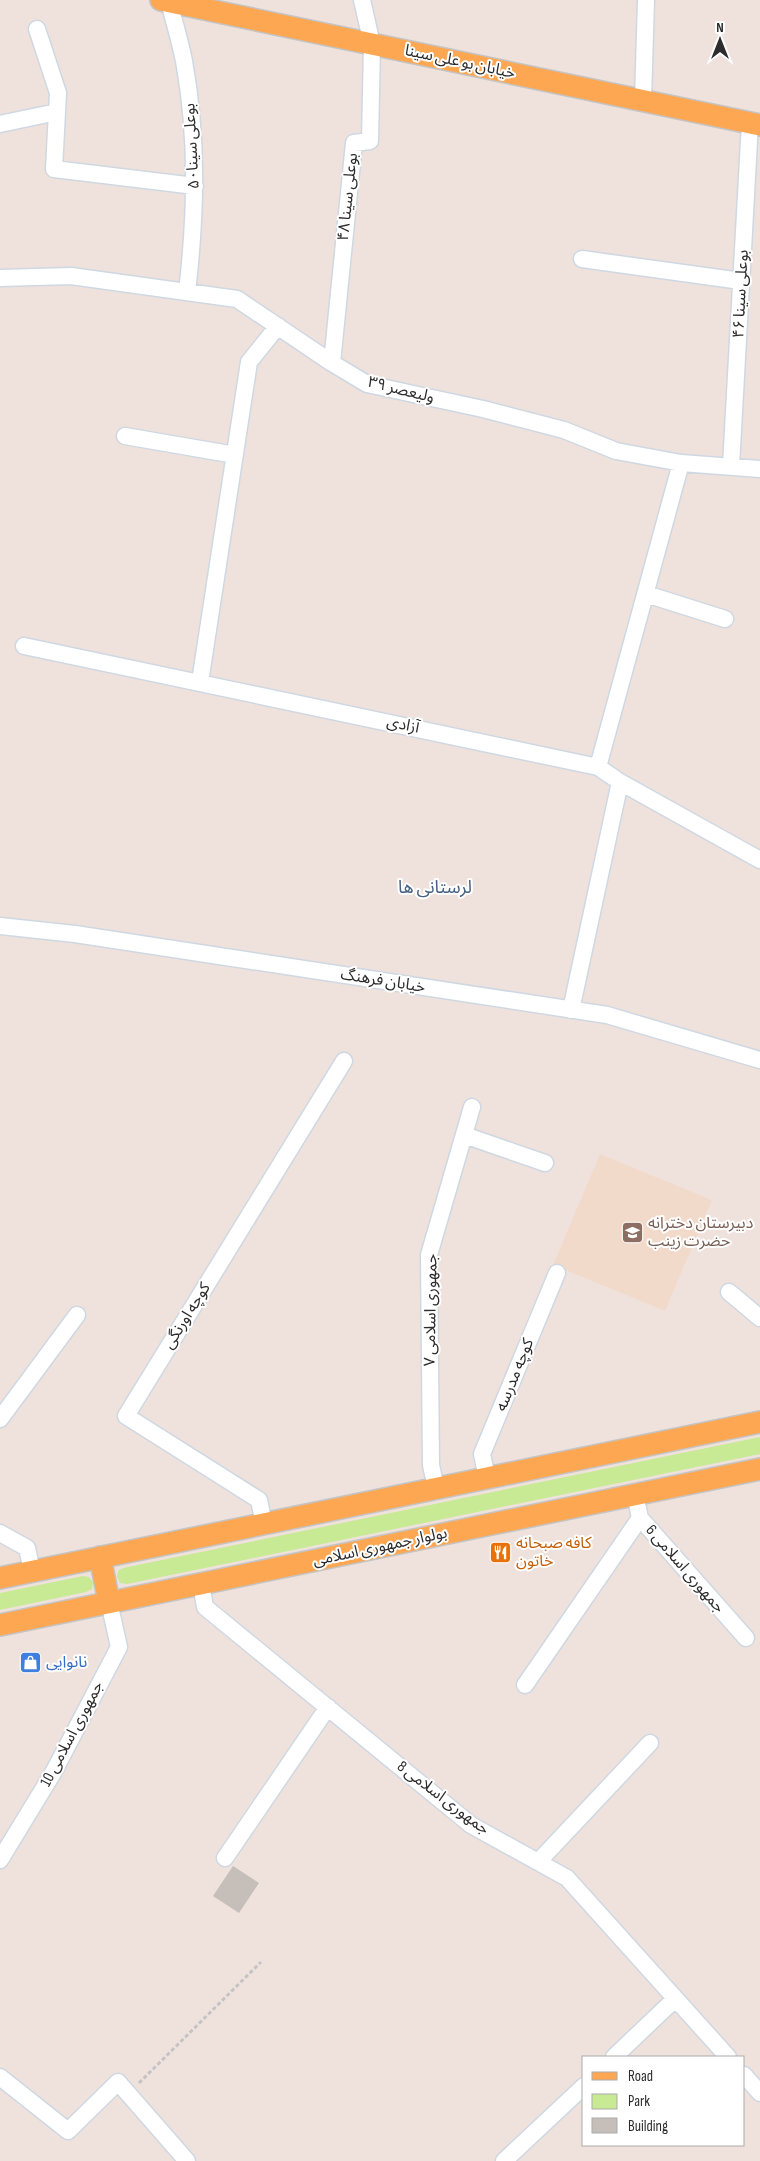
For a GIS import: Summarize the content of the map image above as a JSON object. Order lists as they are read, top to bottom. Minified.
{"streets":{"main road":["خیابان بو علی سینا","بولوار جمهوری اسلامی"],"street":["بوعلی سینا۵۰","بوعلی سینا ۴۸","بوعلی سینا ۴۶","ولیعصر ۳۹","آزادی","خیابان فرهنگ","جمهوری اسلامی ۷","کوچه اورنگی","کوچه مدرسه","جمهوری اسلامی 6","جمهوری اسلامی 10","جمهوری اسلامی 8"]},"crossings":[["خیابان بو علی سینا","بوعلی سینا۵۰"],["خیابان بو علی سینا","بوعلی سینا ۴۸"],["خیابان بو علی سینا","بوعلی سینا ۴۶"],["بوعلی سینا۵۰","ولیعصر ۳۹"],["بوعلی سینا ۴۸","ولیعصر ۳۹"],["بوعلی سینا ۴۶","ولیعصر ۳۹"],["بولوار جمهوری اسلامی","جمهوری اسلامی 6"],["بولوار جمهوری اسلامی","جمهوری اسلامی 10"],["بولوار جمهوری اسلامی","جمهوری اسلامی 8"]],"districts":["لرستانی ها"],"places":{"school or university":["دبیرستان دخترانه حضرت زینب"],"restaurant":["کافه صبحانه خاتون"],"shop":["نانوایی"]},"legend":["Road","Park","Building"],"north":"top"}
